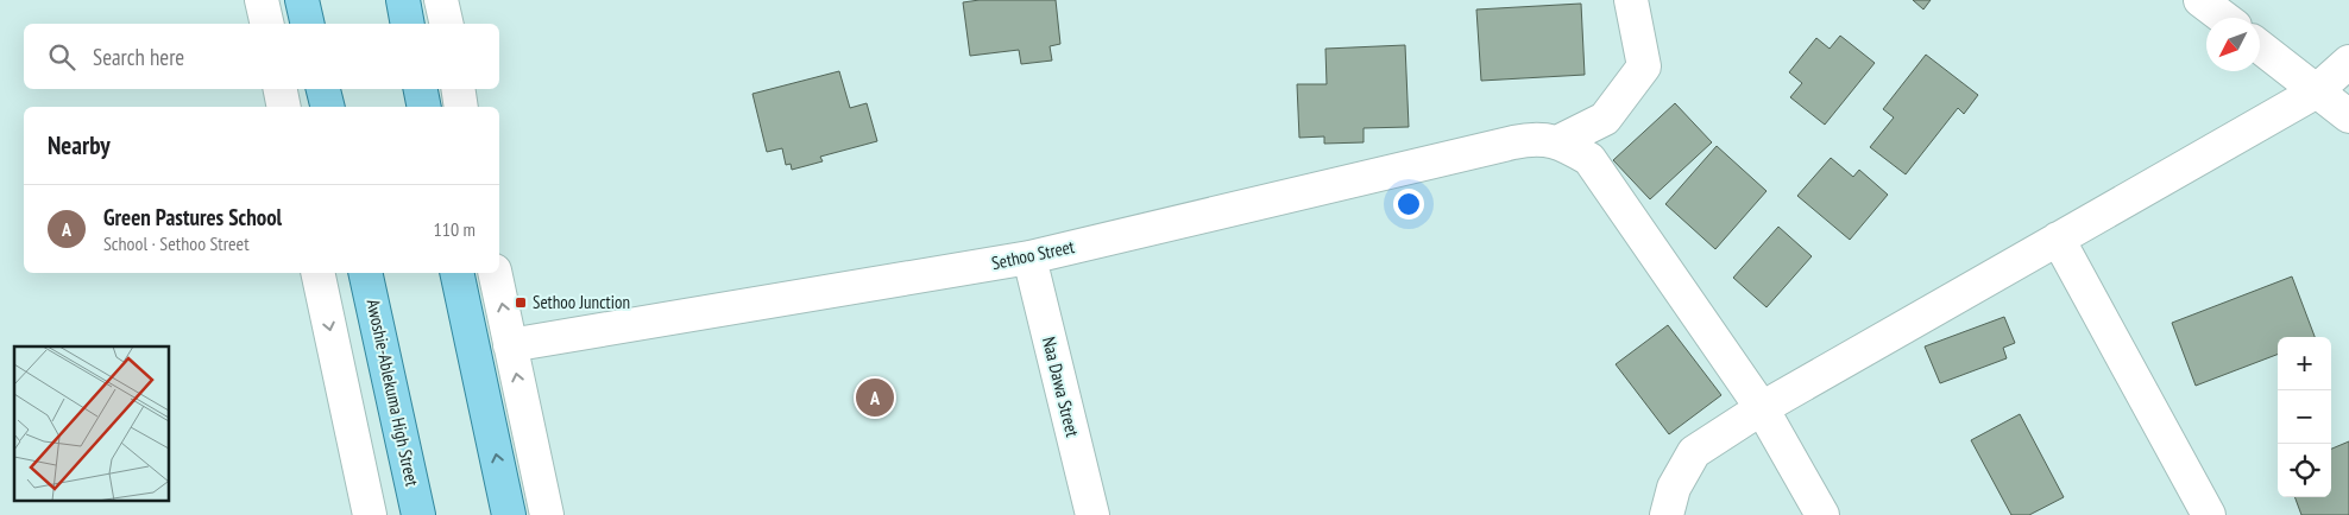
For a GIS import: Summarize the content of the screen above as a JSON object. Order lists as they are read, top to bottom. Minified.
{"streets":{"main road":["Awoshie-Ablekuma High Street"],"street":["Sethoo Street","Naa Dawa Street"]},"crossings":[["Sethoo Street","Naa Dawa Street"]],"places":{"transit":["Sethoo Junction"]},"north":"bottom left","page":{"search":"Search here","heading":"Nearby","list":[{"mark":"A","name":"Green Pastures School","note":"School · Sethoo Street","value":"110 m"}],"map_buttons":["+","−"],"pins":"A"}}
